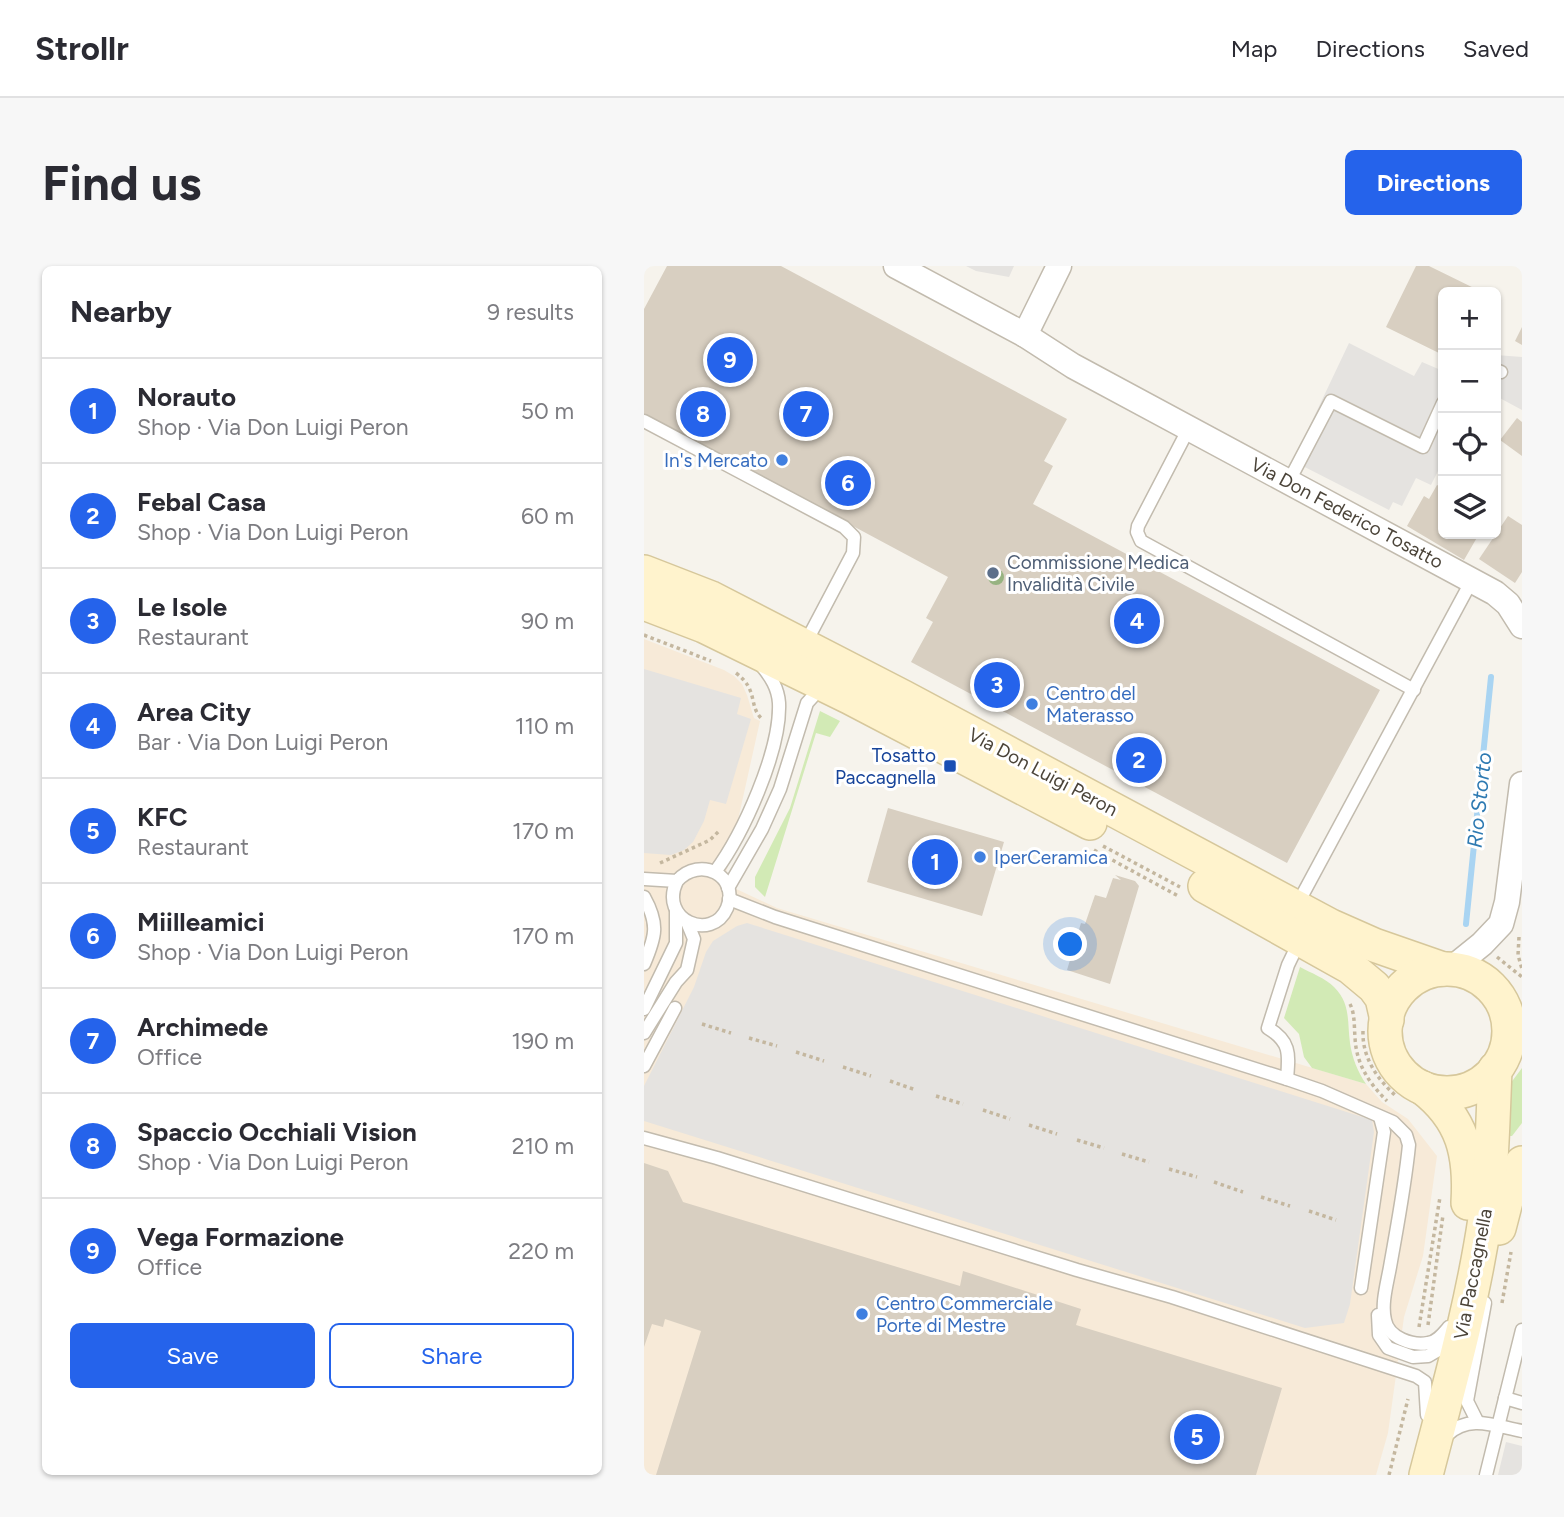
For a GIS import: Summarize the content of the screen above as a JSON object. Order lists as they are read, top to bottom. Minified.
{"streets":{"street":["Via Don Federico Tosatto","Via Don Luigi Peron","Via Paccagnella"]},"crossings":[["Via Don Luigi Peron","Via Paccagnella"]],"water":["Rio Storto"],"places":{"other":["In's Mercato","Commissione Medica Invalidità Civile","Centro del Materasso","IperCeramica","Centro Commerciale Porte di Mestre"],"transit":["Tosatto Paccagnella"]},"page":{"header":"Strollr","nav":["Map","Directions","Saved"],"buttons":["Directions",["Save","Share"]],"title":"Find us","heading":["Nearby","9 results"],"map_buttons":["+","−"],"pins":["9","7","8","6","4","3","2","1","5"],"list":[{"mark":"1","name":"Norauto","note":"Shop · Via Don Luigi Peron","value":"50 m"},{"mark":"2","name":"Febal Casa","note":"Shop · Via Don Luigi Peron","value":"60 m"},{"mark":"3","name":"Le Isole","note":"Restaurant","value":"90 m"},{"mark":"4","name":"Area City","note":"Bar · Via Don Luigi Peron","value":"110 m"},{"mark":"5","name":"KFC","note":"Restaurant","value":"170 m"},{"mark":"6","name":"Miilleamici","note":"Shop · Via Don Luigi Peron","value":"170 m"},{"mark":"7","name":"Archimede","note":"Office","value":"190 m"},{"mark":"8","name":"Spaccio Occhiali Vision","note":"Shop · Via Don Luigi Peron","value":"210 m"},{"mark":"9","name":"Vega Formazione","note":"Office","value":"220 m"}]}}
